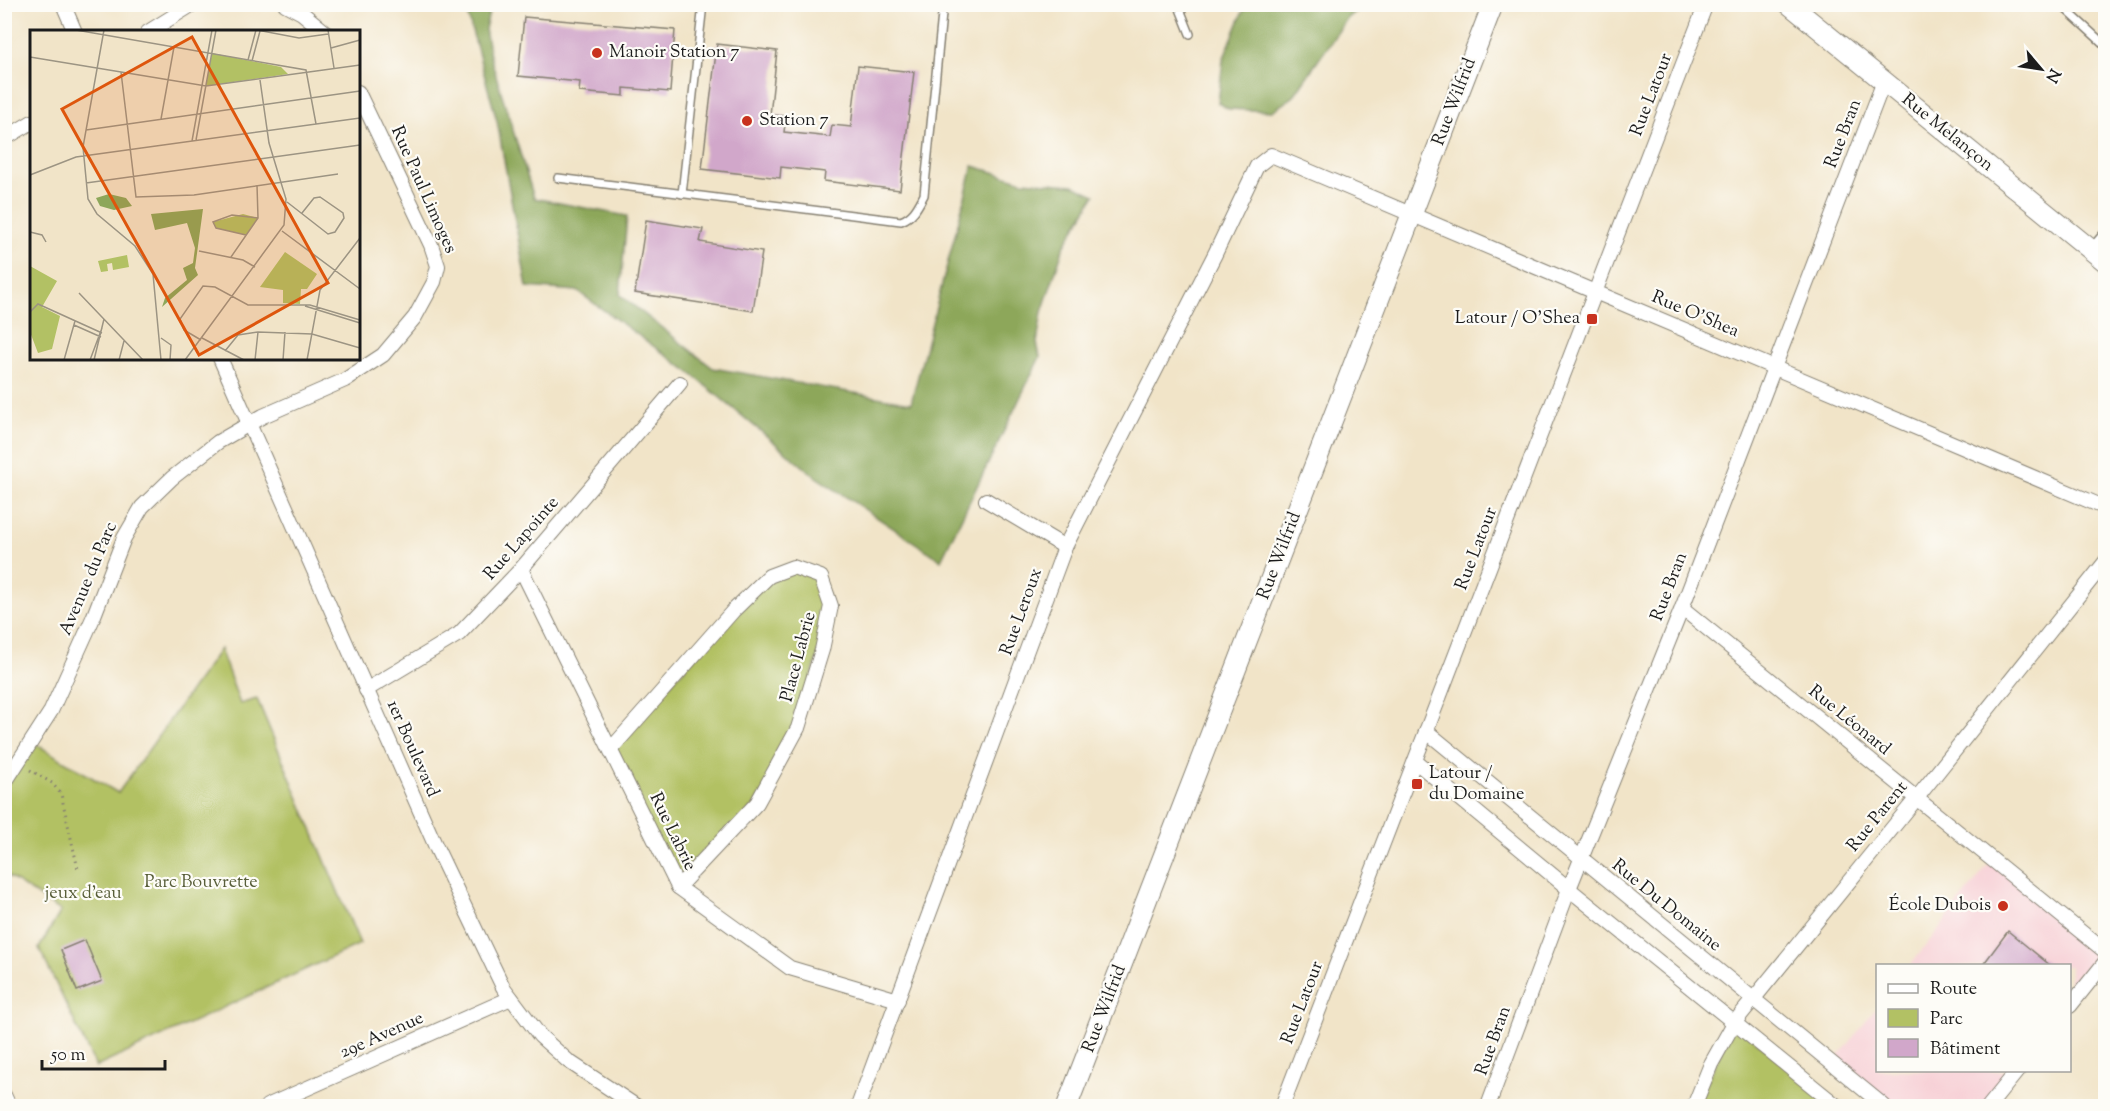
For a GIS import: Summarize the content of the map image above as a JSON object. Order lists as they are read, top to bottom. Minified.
{"streets":{"street":["Rue Latour","Rue Wilfrid","Rue Melançon","Rue Bran","Rue Paul Limoges","Rue O'Shea","Rue Lapointe","Avenue du Parc","Rue Leroux","Place Labrie","Rue Léonard","1er Boulevard","Rue Parent","Rue Labrie","Rue Du Domaine","29e Avenue"]},"crossings":[["Rue Latour","Rue O'Shea"],["Rue Latour","Rue Du Domaine"],["Rue Wilfrid","Rue O'Shea"],["Rue Melançon","Rue Bran"],["Rue Bran","Rue O'Shea"],["Rue Bran","Rue Léonard"],["Rue Bran","Rue Du Domaine"],["Rue Paul Limoges","Avenue du Parc"],["Rue Paul Limoges","1er Boulevard"],["Rue O'Shea","Rue Leroux"],["Rue Lapointe","1er Boulevard"],["Rue Lapointe","Rue Labrie"],["Avenue du Parc","1er Boulevard"],["Rue Leroux","Rue Labrie"],["Place Labrie","Rue Labrie"],["Rue Léonard","Rue Parent"],["1er Boulevard","29e Avenue"],["Rue Parent","Rue Du Domaine"]],"parks":["Parc Bouvrette","jeux d'eau"],"places":{"other":["Manoir Station 7","Station 7","École Dubois"],"transit":["Latour / O'Shea","Latour / du Domaine"]},"legend":["Route","Parc","Bâtiment"],"scale_bar":"50 m","north":"bottom right"}
